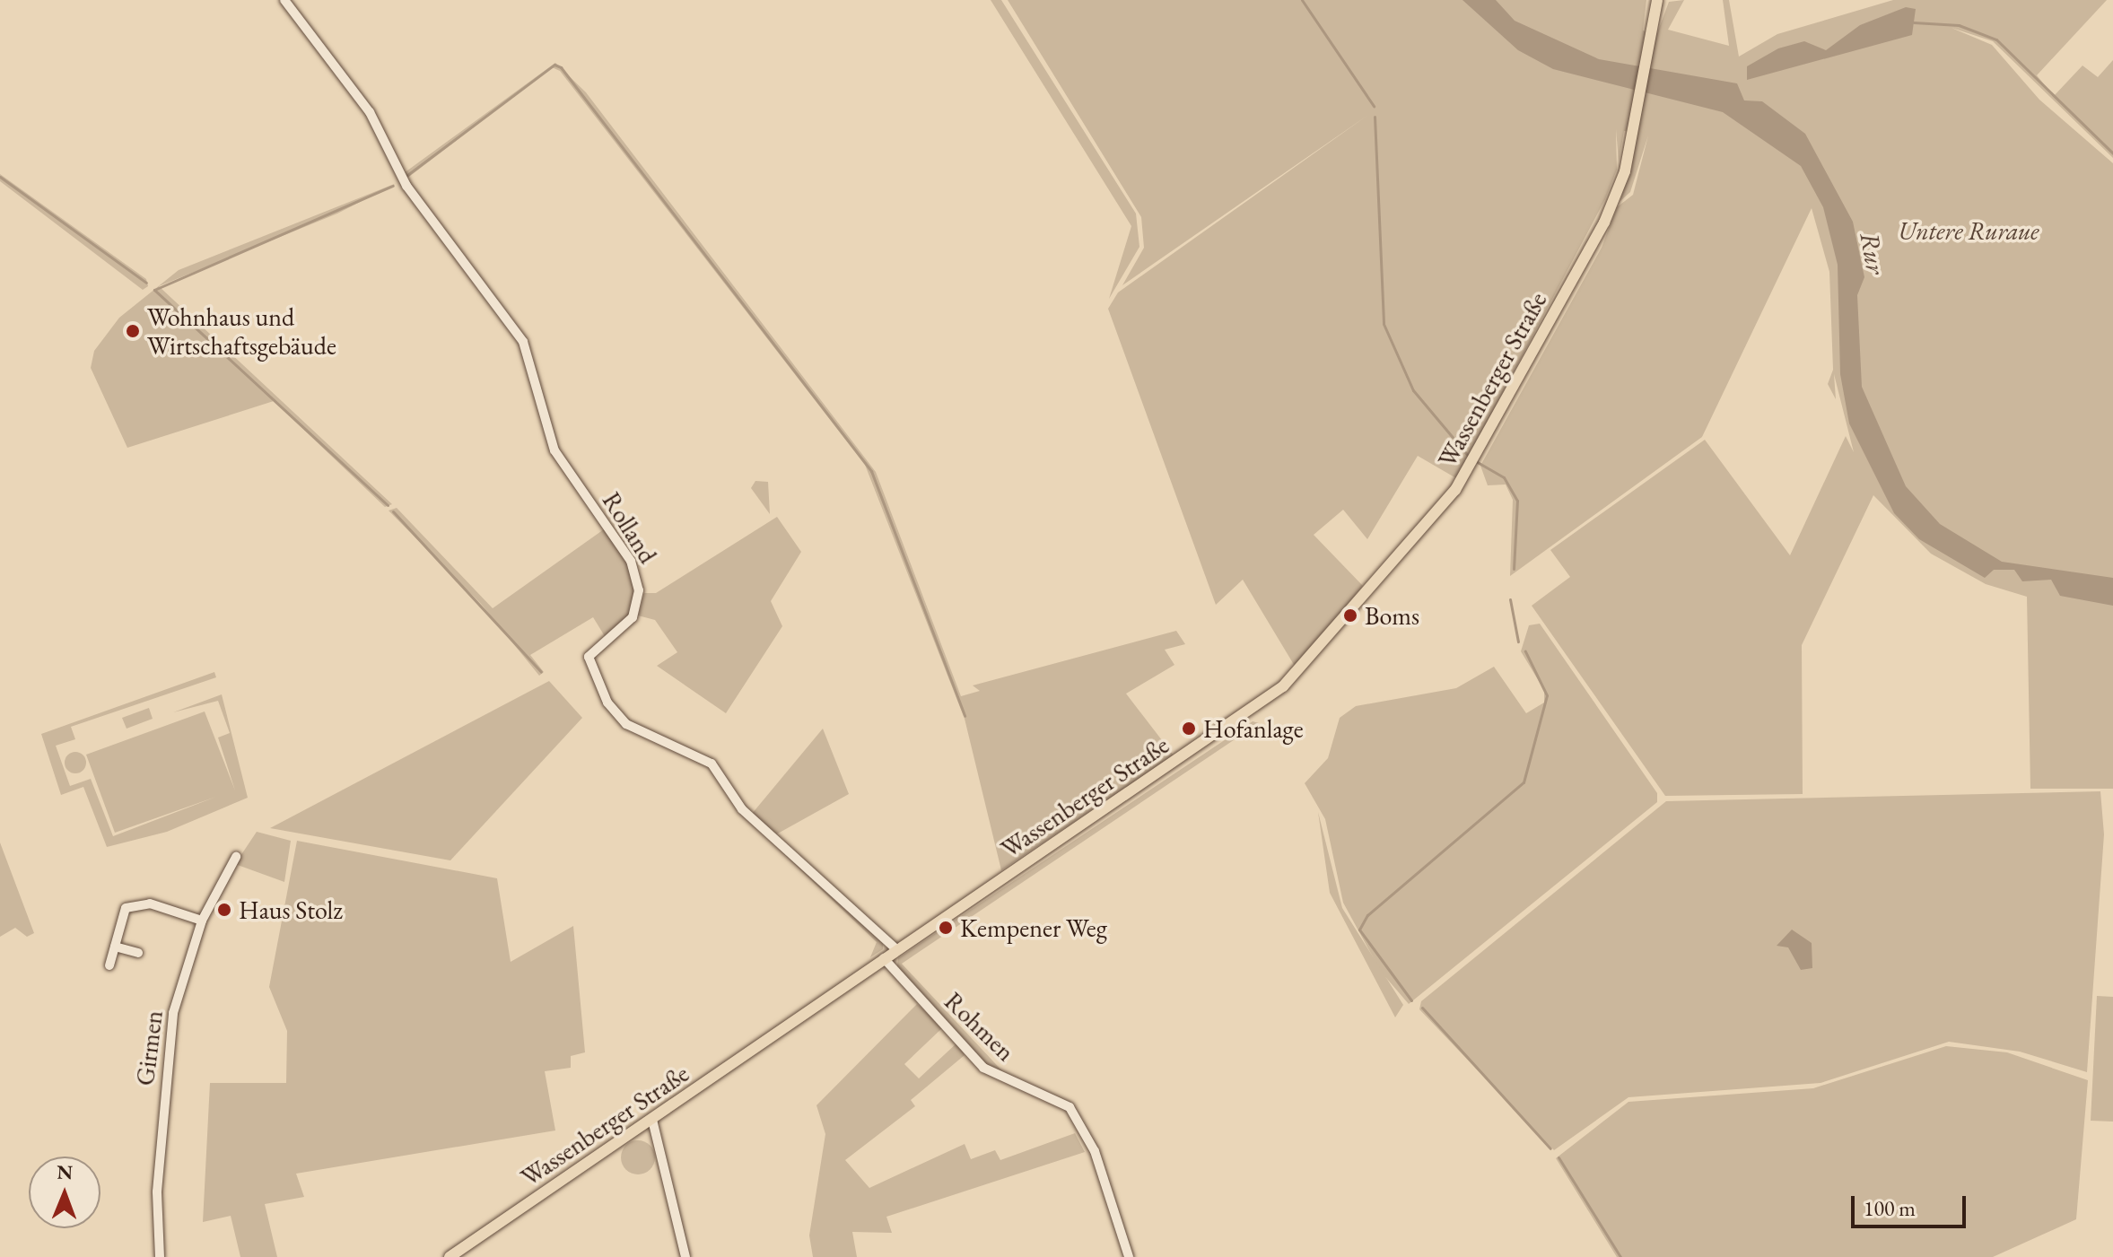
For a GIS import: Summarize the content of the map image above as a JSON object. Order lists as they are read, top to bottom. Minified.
{"streets":{"main road":["Wassenberger Straße"],"street":["Rolland","Rohmen","Girmen"]},"crossings":[["Wassenberger Straße","Rolland"],["Wassenberger Straße","Rohmen"]],"water":["Rur"],"parks":["Untere Ruraue"],"places":["Wohnhaus und Wirtschaftsgebäude","Boms","Hofanlage","Haus Stolz","Kempener Weg"],"scale_bar":"100 m","north":"top"}
